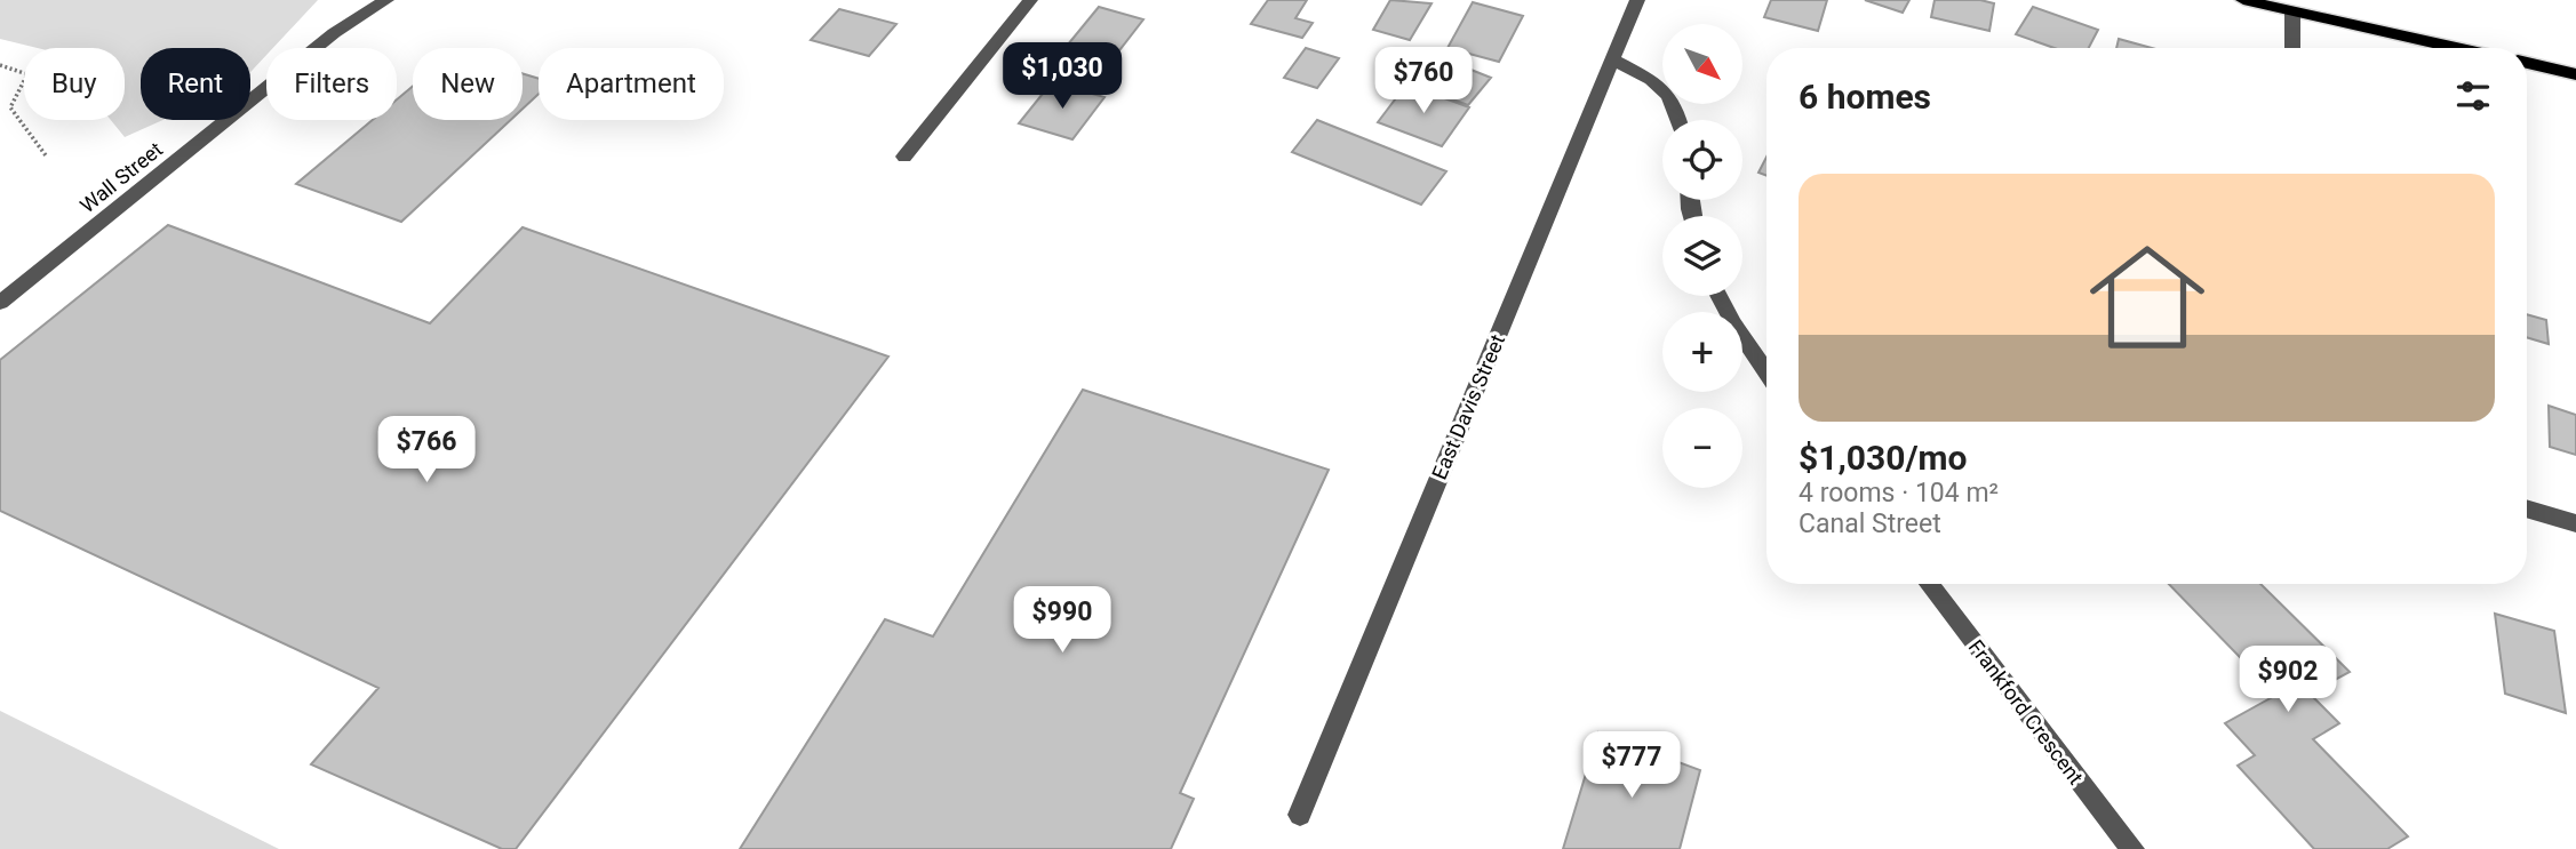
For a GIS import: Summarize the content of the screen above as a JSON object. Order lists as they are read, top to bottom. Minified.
{"streets":{"street":["Wall Street","East Davis Street","Frankford Crescent"]},"north":"bottom right","page":{"map_buttons":["+","−"],"price":["$1,030","$760","$766","$990","$902","$777"],"chip":["Buy","Rent","Filters","New","Apartment"],"heading":"6 homes","list":[{"name":"$1,030/mo","note":"4 rooms · 104 m² · Canal Street"}]}}
